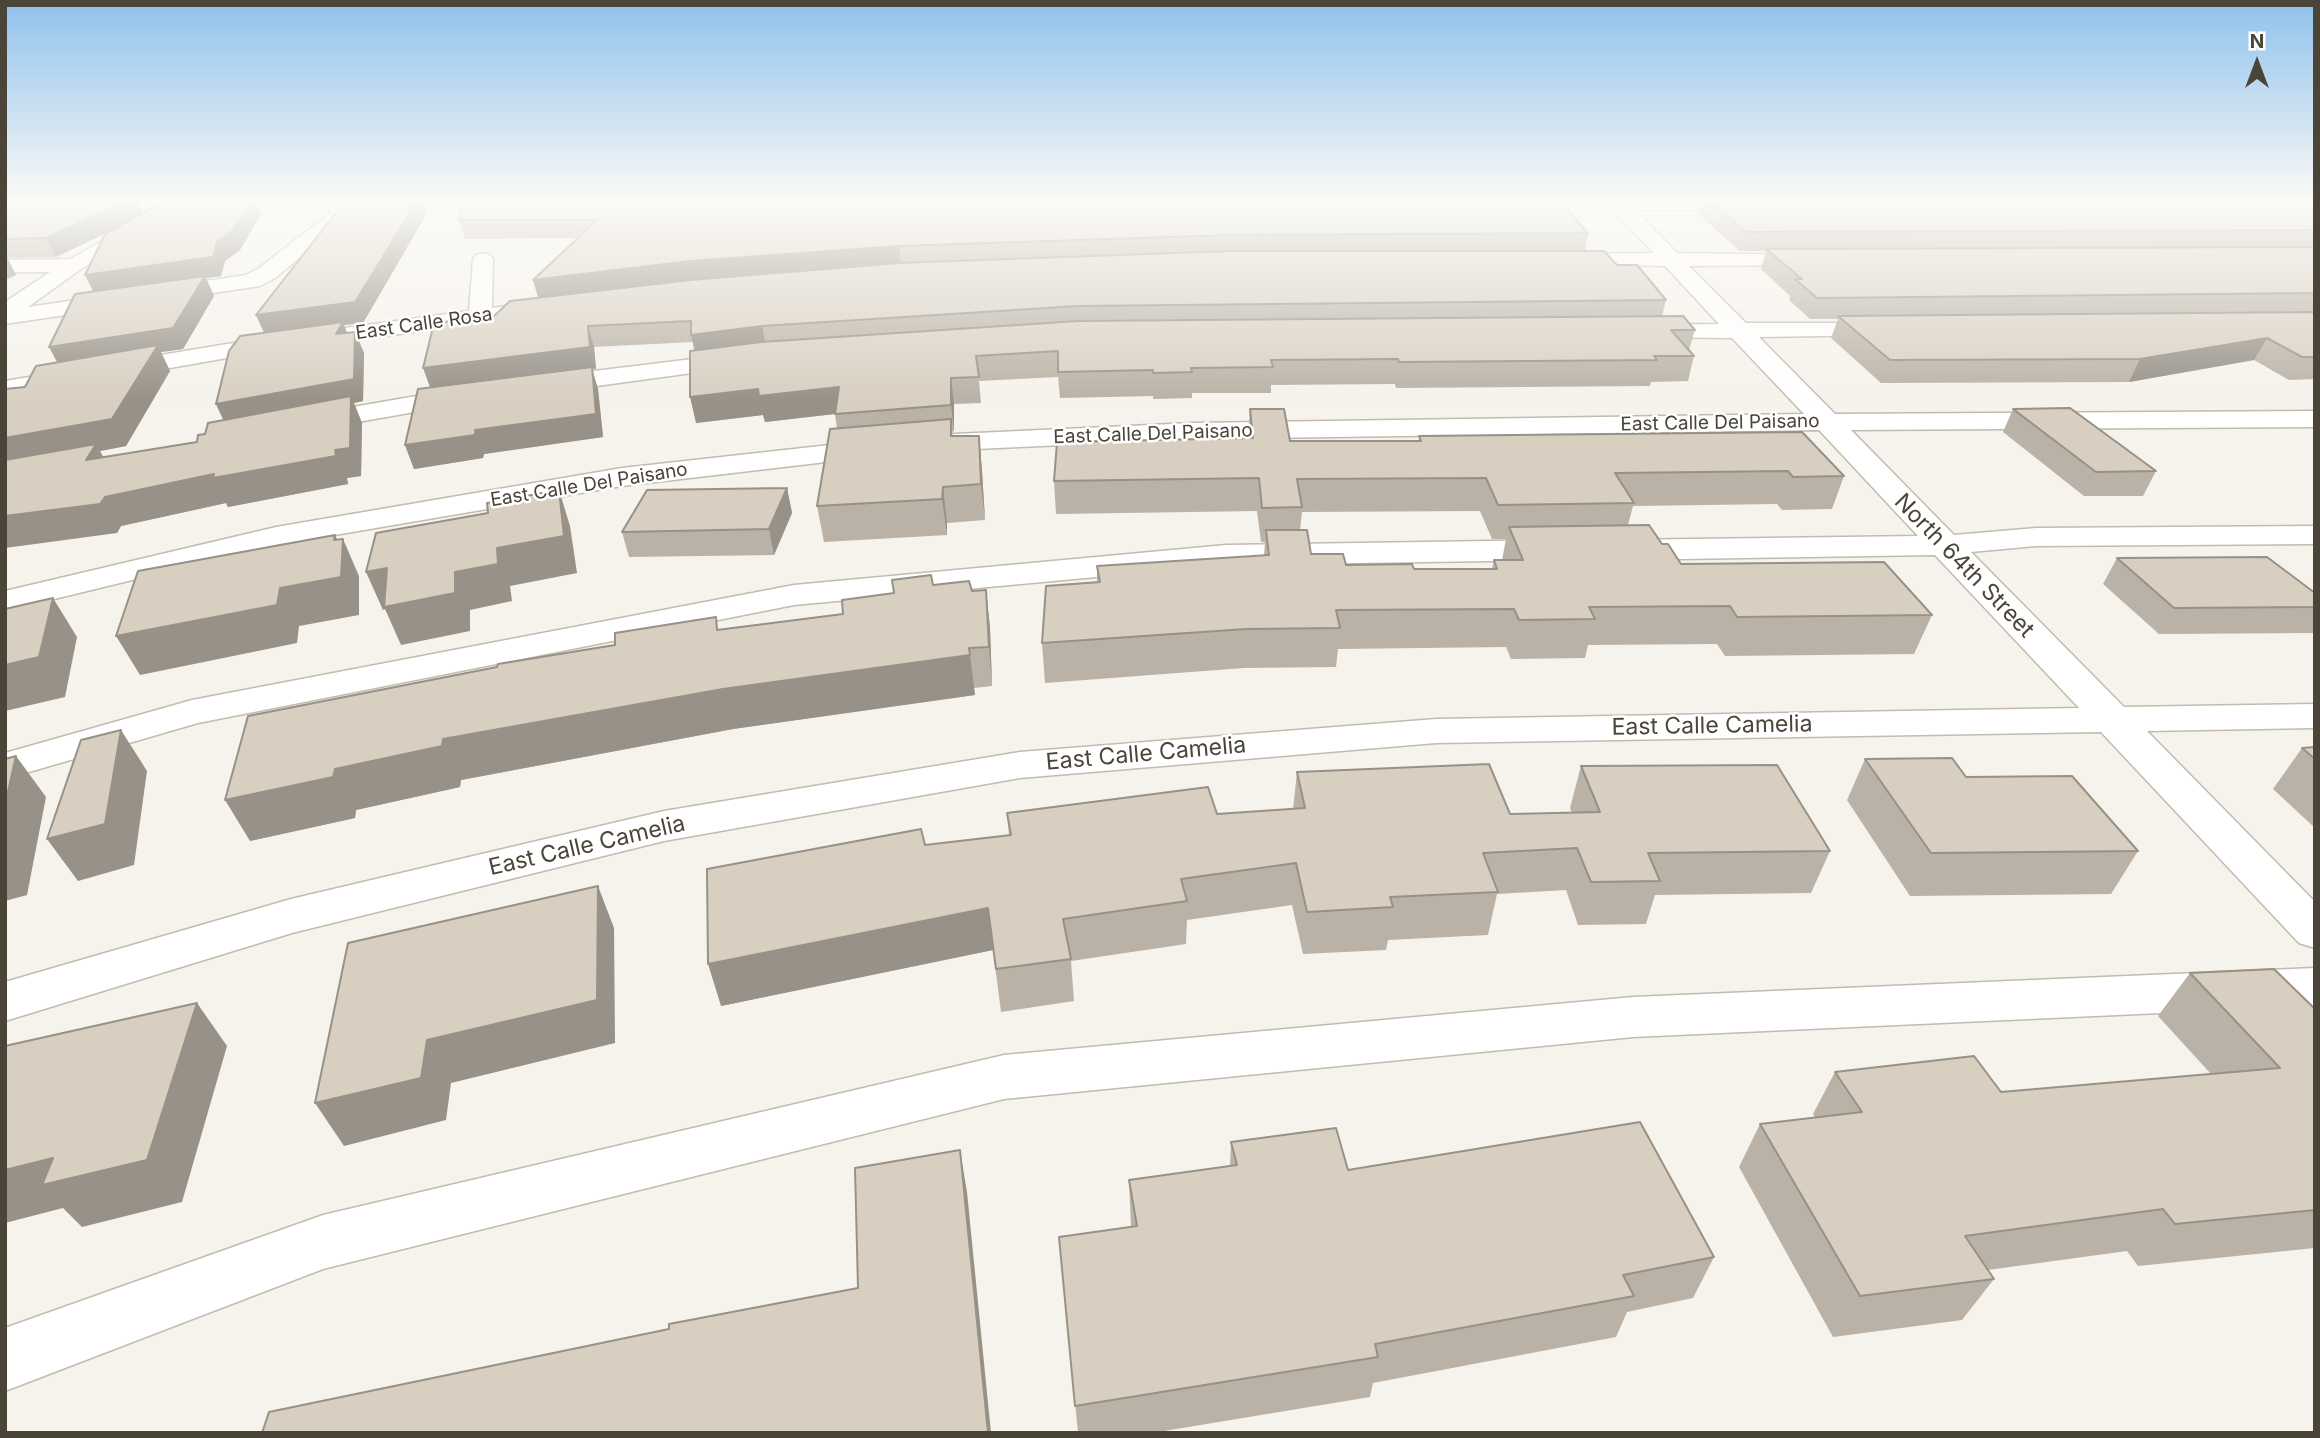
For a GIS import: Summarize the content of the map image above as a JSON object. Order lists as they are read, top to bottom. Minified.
{"streets":{"street":["East Calle Rosa","East Calle Del Paisano","North 64th Street","East Calle Camelia"]},"crossings":[["East Calle Del Paisano","North 64th Street"],["North 64th Street","East Calle Camelia"]],"north":"top"}
